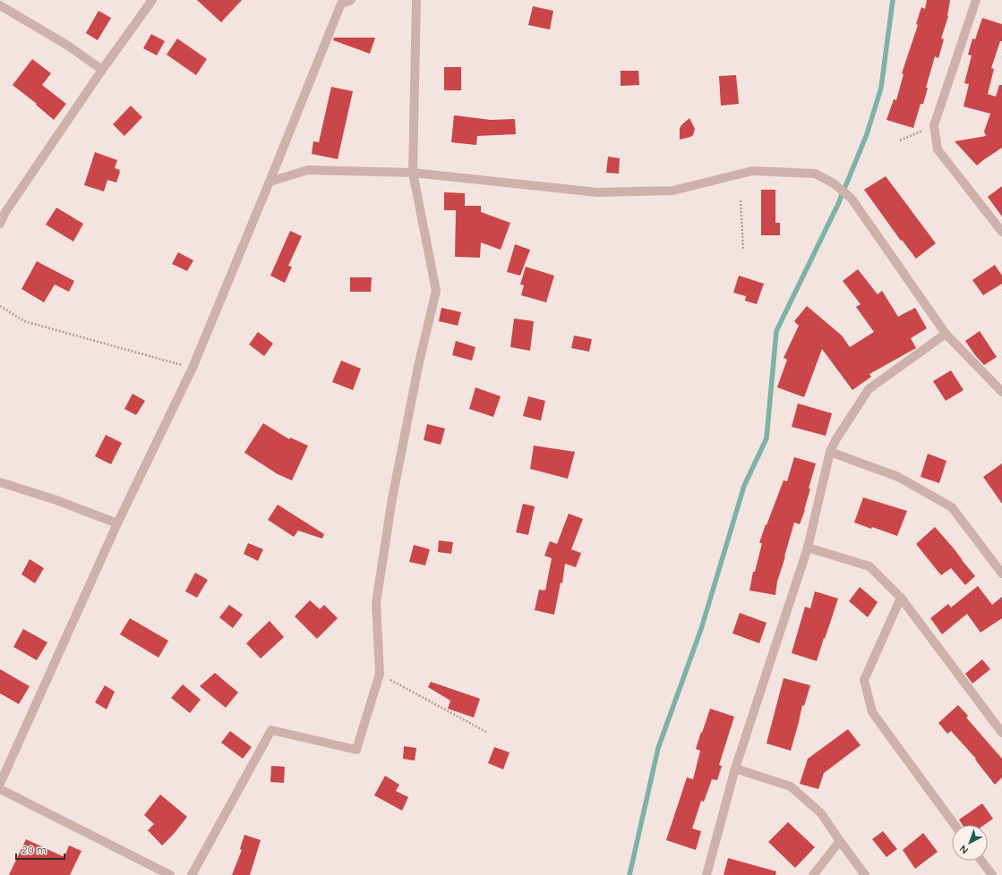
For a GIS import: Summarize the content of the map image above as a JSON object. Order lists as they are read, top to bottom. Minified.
{"scale_bar":"20 m","north":"bottom left"}
